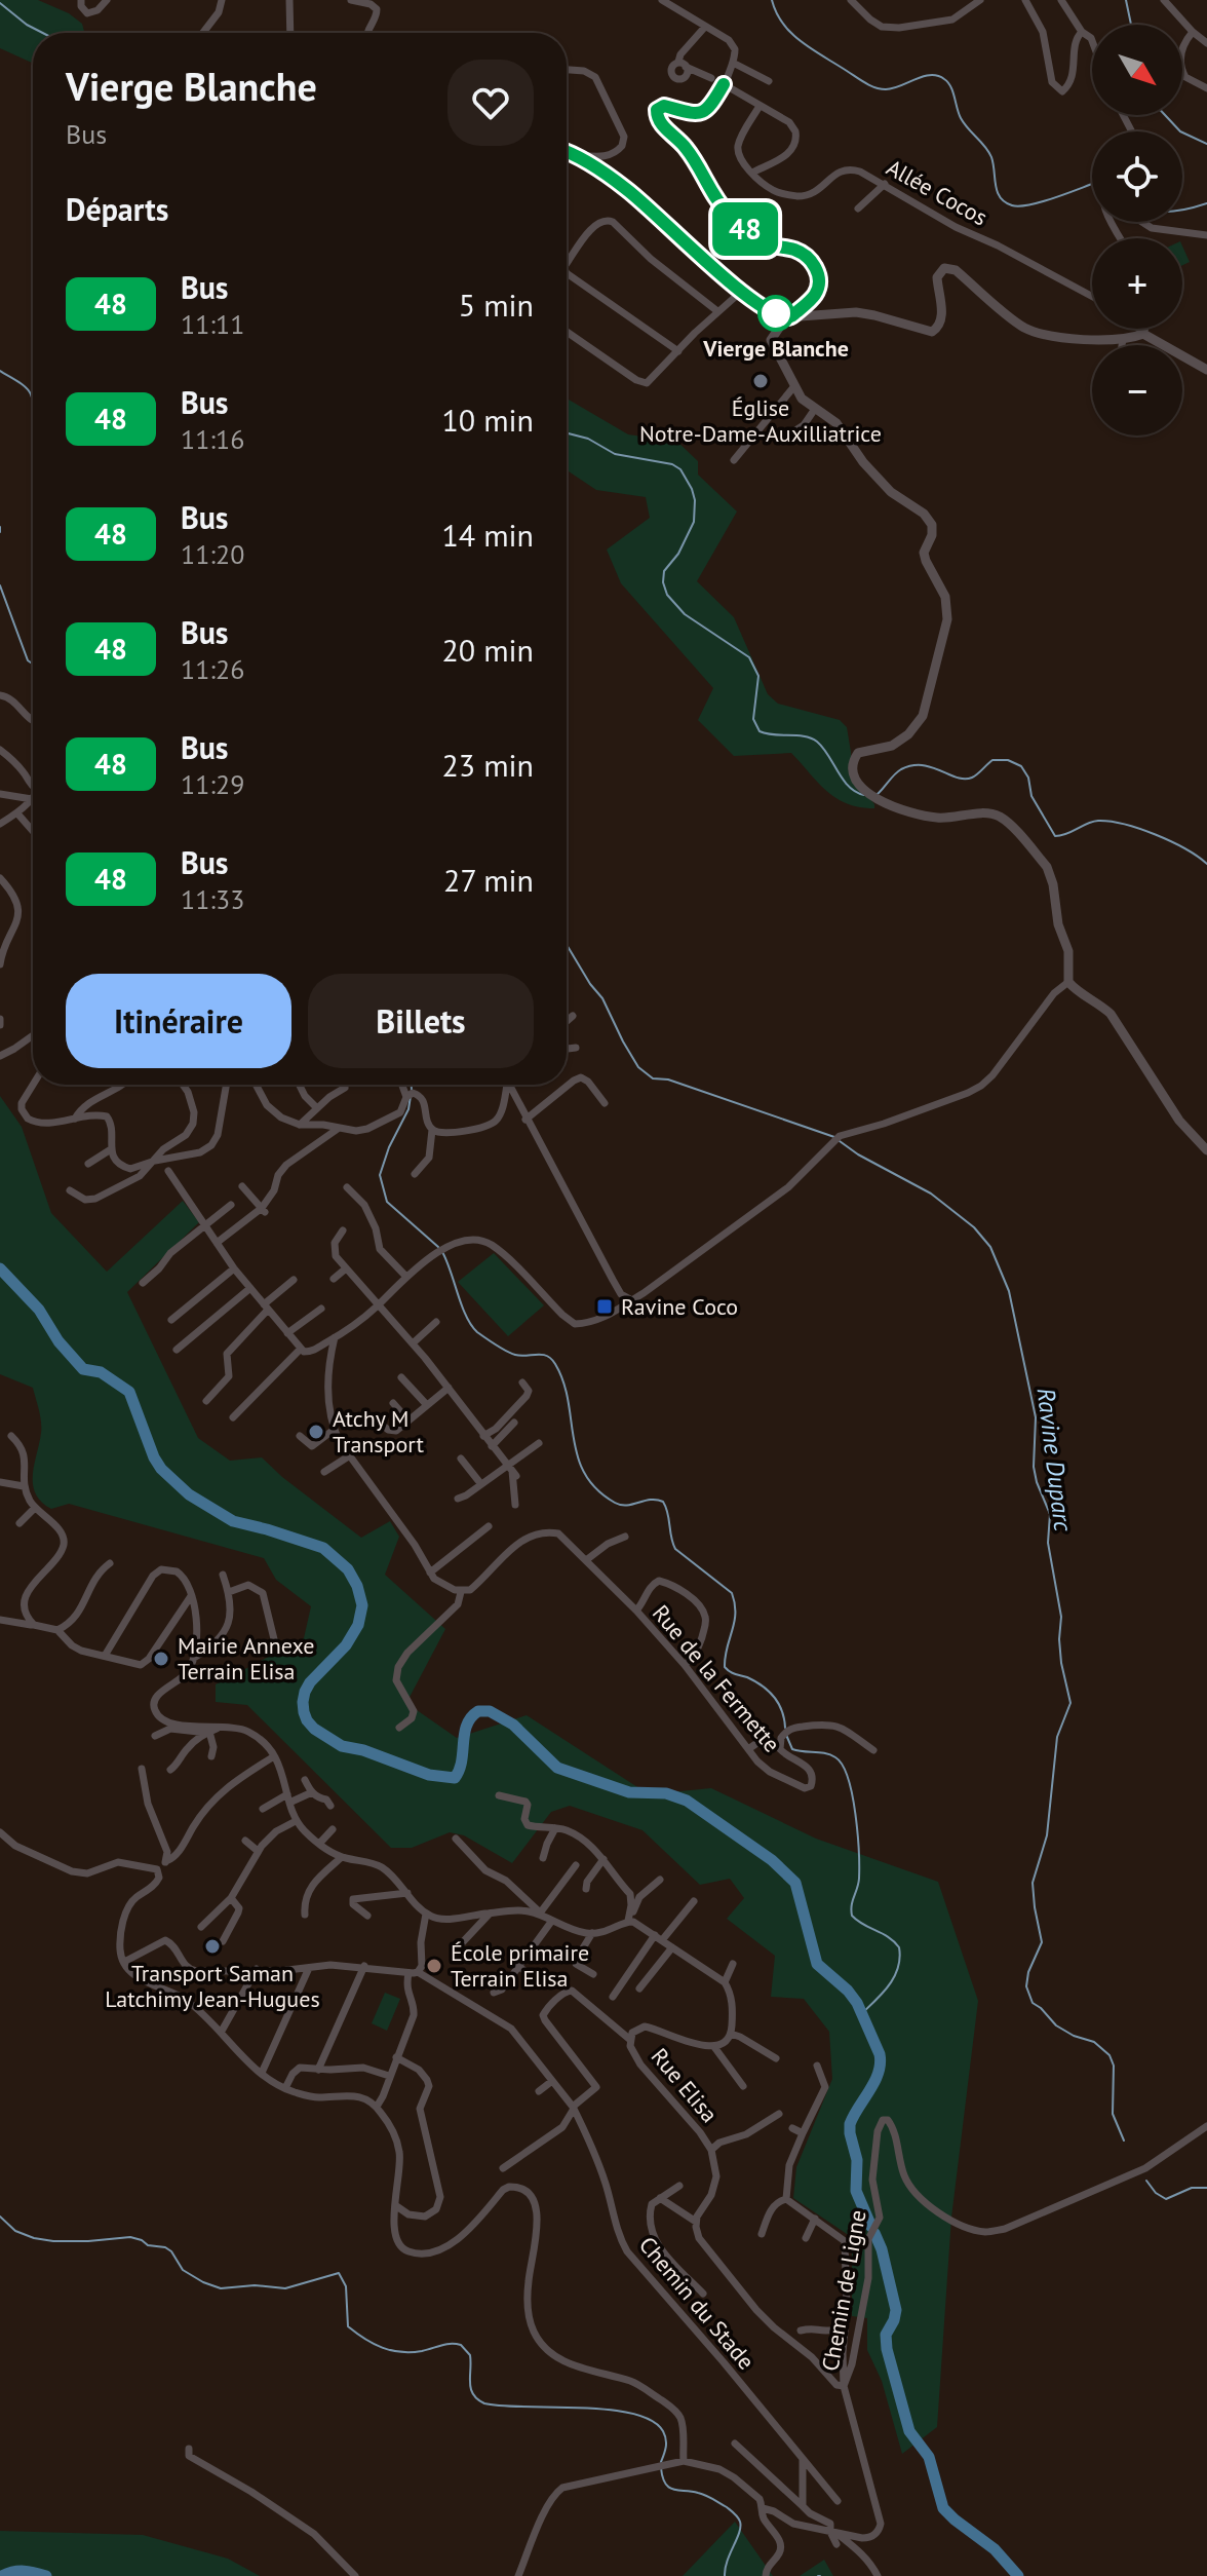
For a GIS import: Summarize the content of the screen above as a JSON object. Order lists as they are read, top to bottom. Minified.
{"streets":{"street":["Allée Cocos","Rue de la Fermette","Rue Elisa","Chemin de Ligne","Chemin du Stade"]},"water":["Ravine Duparc"],"places":{"other":["Vierge Blanche","Église Notre-Dame-Auxilliatrice","Atchy M Transport","Mairie Annexe Terrain Elisa","Transport Saman Latchimy Jean-Hugues","École primaire Terrain Elisa"],"transit":["Ravine Coco"]},"lines":["bus line 48"],"north":"bottom right","page":{"on_map":"48","map_buttons":["+","−"],"heading":[["Vierge Blanche","Bus"],"Départs"],"list":[{"mark":"48","name":"Bus","note":"11:11","value":"5 min"},{"mark":"48","name":"Bus","note":"11:16","value":"10 min"},{"mark":"48","name":"Bus","note":"11:20","value":"14 min"},{"mark":"48","name":"Bus","note":"11:26","value":"20 min"},{"mark":"48","name":"Bus","note":"11:29","value":"23 min"},{"mark":"48","name":"Bus","note":"11:33","value":"27 min"}],"buttons":["Itinéraire","Billets"]}}
